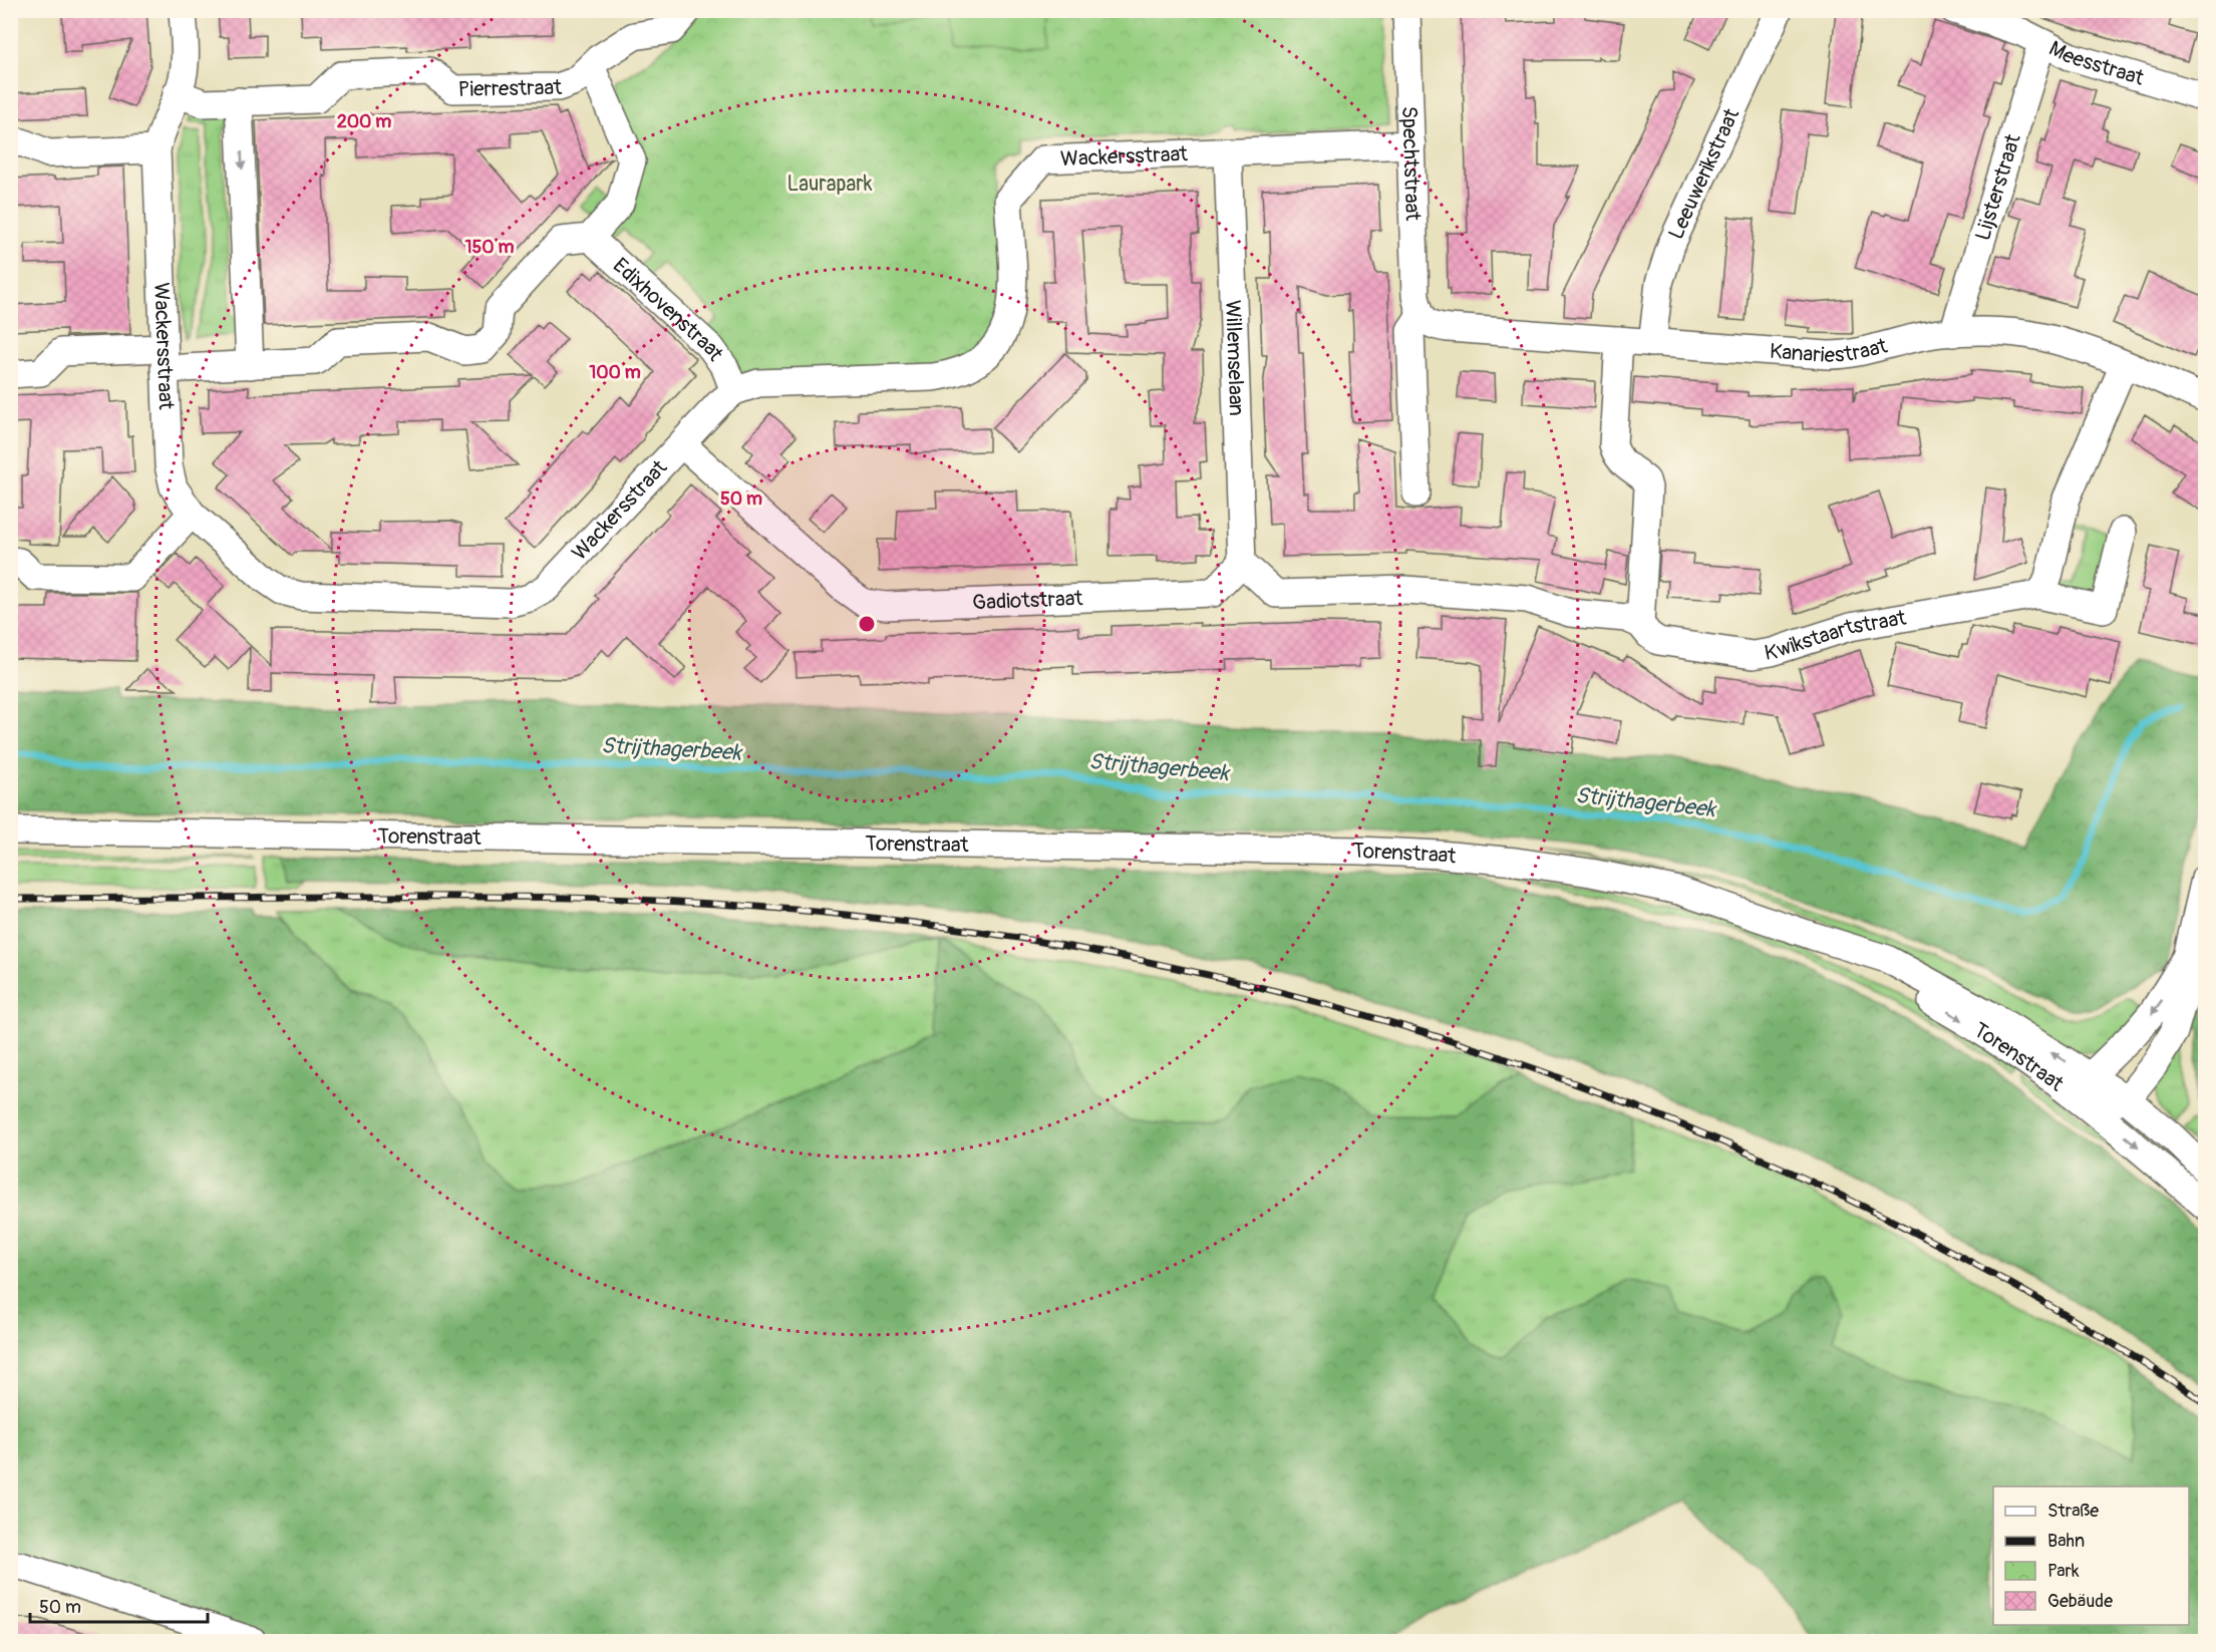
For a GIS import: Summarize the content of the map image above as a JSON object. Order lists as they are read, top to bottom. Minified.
{"streets":{"street":["Meesstraat","Pierrestraat","Wackersstraat","Spechtstraat","Leeuwerikstraat","Lijsterstraat","Edixhovenstraat","Kanariestraat","Willemselaan","Gadiotstraat","Kwikstaartstraat","Torenstraat"]},"crossings":[["Meesstraat","Lijsterstraat"],["Pierrestraat","Wackersstraat"],["Wackersstraat","Spechtstraat"],["Wackersstraat","Edixhovenstraat"],["Wackersstraat","Willemselaan"],["Wackersstraat","Gadiotstraat"],["Spechtstraat","Kanariestraat"],["Leeuwerikstraat","Kanariestraat"],["Lijsterstraat","Kanariestraat"],["Willemselaan","Gadiotstraat"],["Willemselaan","Kwikstaartstraat"],["Gadiotstraat","Kwikstaartstraat"]],"water":["Strijthagerbeek"],"parks":["Laurapark"],"legend":["Straße","Bahn","Park","Gebäude"],"scale_bar":"50 m","rings":["200 m","150 m","100 m","50 m"]}
